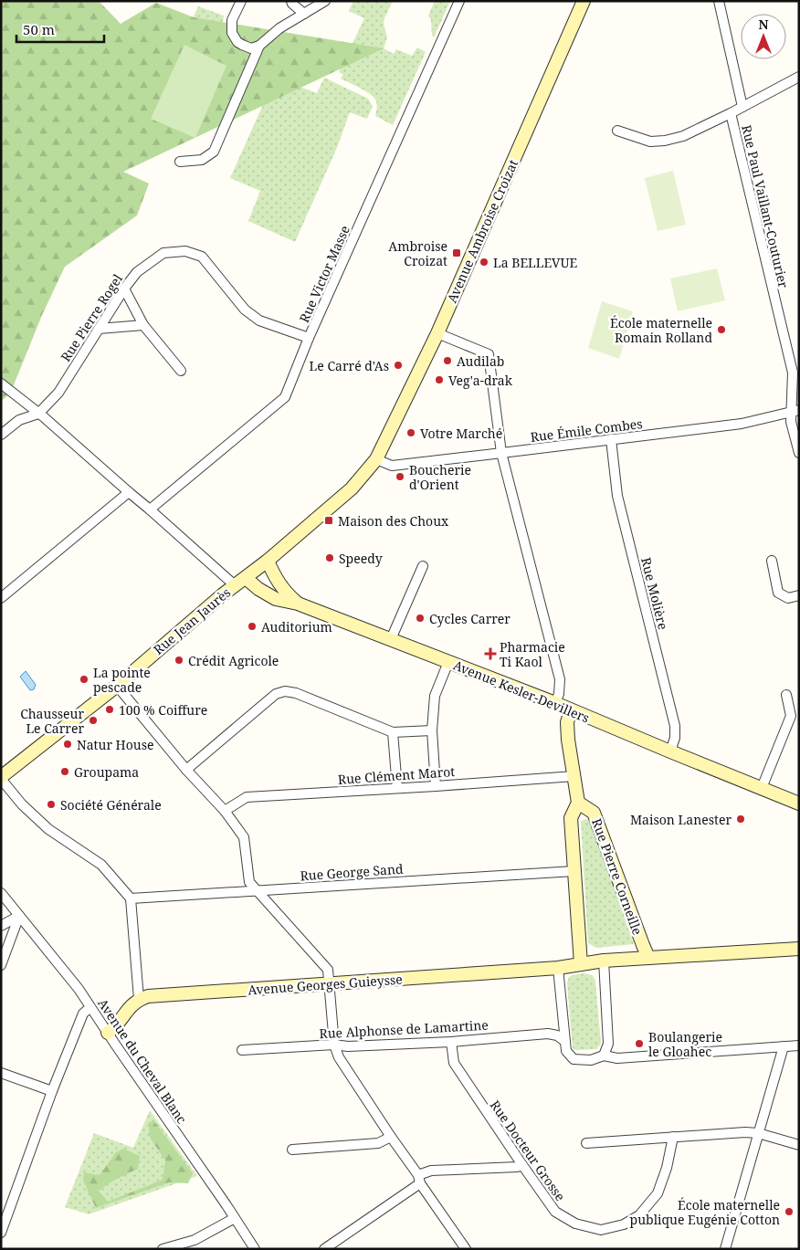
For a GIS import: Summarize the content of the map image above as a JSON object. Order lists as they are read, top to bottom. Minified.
{"streets":{"main road":["Avenue Ambroise Croizat","Rue Jean Jaurès","Avenue Kesler-Devillers","Rue Pierre Corneille","Avenue Georges Guieysse"],"street":["Rue Paul Vaillant-Couturier","Rue Victor Masse","Rue Pierre Rogel","Rue Émile Combes","Rue Molière","Rue Clément Marot","Rue George Sand","Rue Alphonse de Lamartine","Avenue du Cheval Blanc","Rue Docteur Grosse"]},"crossings":[["Rue Paul Vaillant-Couturier","Rue Émile Combes"],["Avenue Ambroise Croizat","Rue Émile Combes"],["Avenue Ambroise Croizat","Rue Jean Jaurès"],["Rue Victor Masse","Rue Pierre Rogel"],["Rue Émile Combes","Rue Molière"],["Rue Émile Combes","Rue Jean Jaurès"],["Rue Molière","Avenue Kesler-Devillers"],["Rue Jean Jaurès","Avenue Kesler-Devillers"],["Avenue Kesler-Devillers","Rue Pierre Corneille"],["Rue Clément Marot","Rue Pierre Corneille"],["Rue George Sand","Rue Pierre Corneille"],["Rue Pierre Corneille","Avenue Georges Guieysse"],["Rue Alphonse de Lamartine","Rue Docteur Grosse"]],"places":{"transit":["Ambroise Croizat","Maison des Choux"],"other":["La BELLEVUE","École maternelle Romain Rolland","Audilab","Le Carré d'As","Veg'a-drak","Votre Marché","Boucherie d'Orient","Speedy","Cycles Carrer","Auditorium","Crédit Agricole","La pointe pescade","100 % Coiffure","Chausseur Le Carrer","Natur House","Groupama","Société Générale","Maison Lanester","Boulangerie le Gloahec","École maternelle publique Eugénie Cotton"],"health":["Pharmacie Ti Kaol"]},"scale_bar":"50 m","north":"top"}
